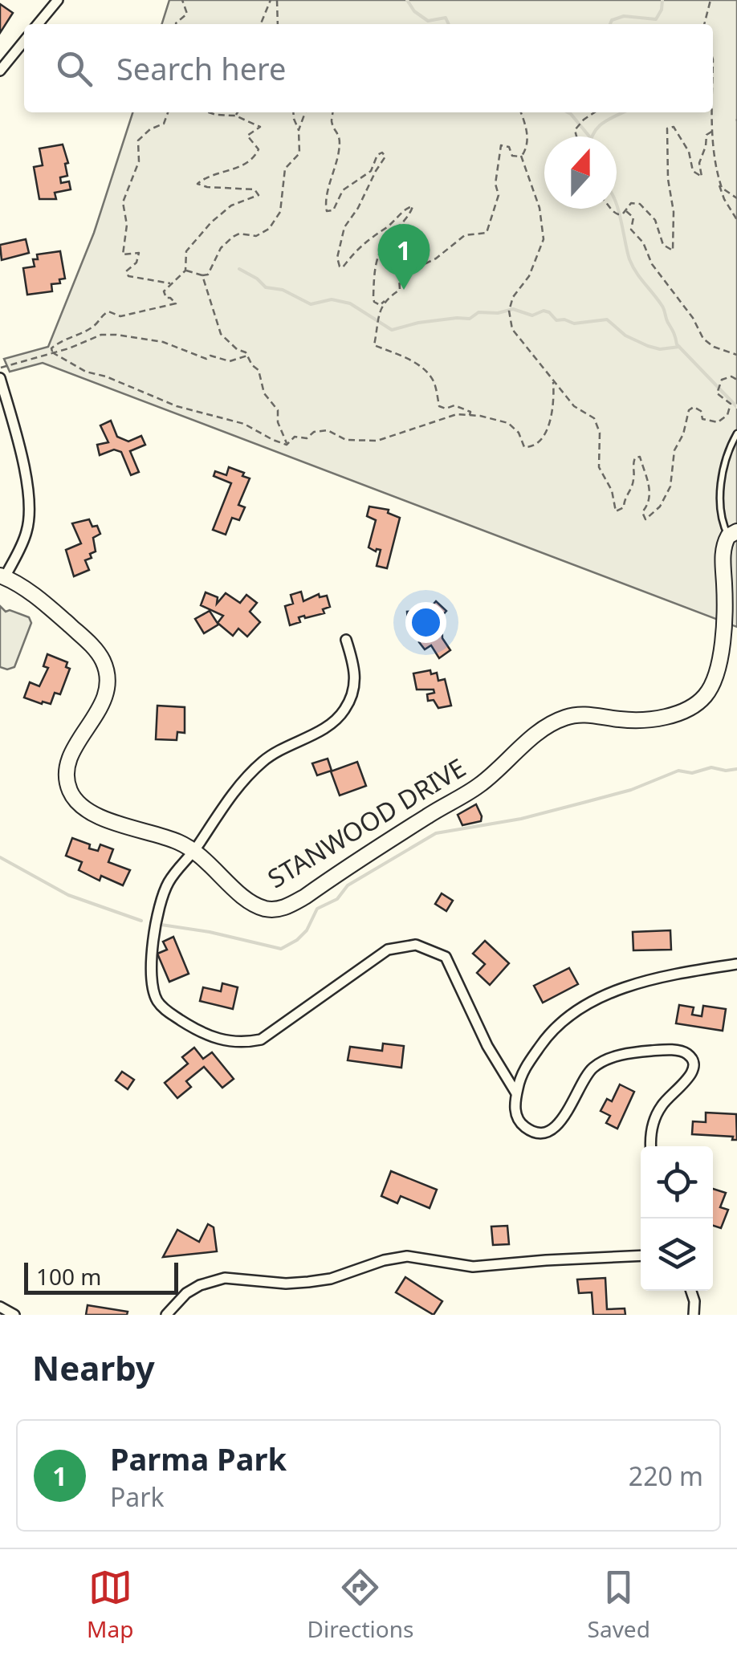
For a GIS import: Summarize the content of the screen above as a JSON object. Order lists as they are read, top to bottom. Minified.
{"streets":{"main road":["STANWOOD DRIVE"]},"scale_bar":"100 m","north":"top","page":{"search":"Search here","pins":"1","scale":"100 m","heading":"Nearby","list":[{"mark":"1","name":"Parma Park","note":"Park","value":"220 m"}],"nav":["Map","Directions","Saved"]}}
